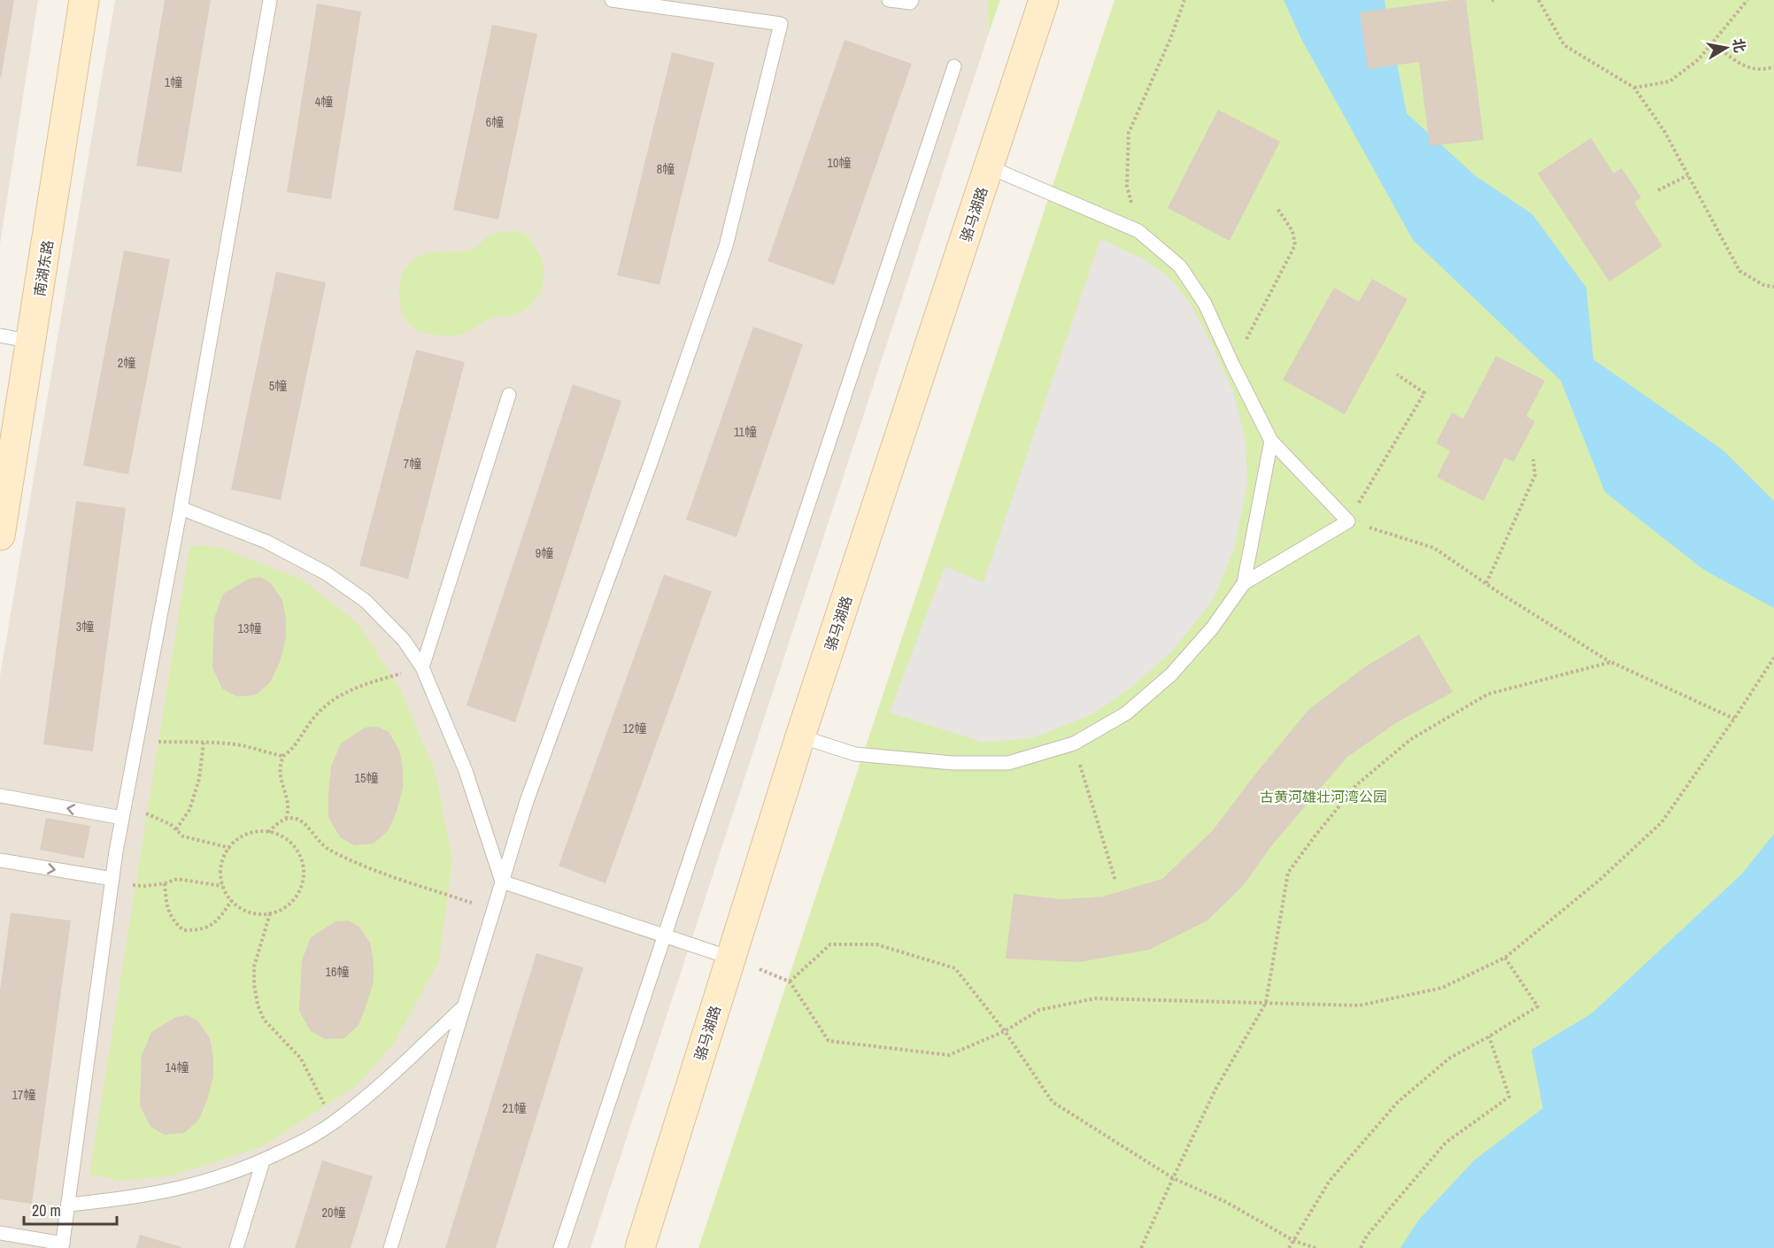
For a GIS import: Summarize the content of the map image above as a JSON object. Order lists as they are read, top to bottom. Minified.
{"streets":{"street":["骆马湖路","南湖东路"]},"parks":["古黄河雄壮河湾公园"],"house_numbers":["1幢","4幢","6幢","10幢","8幢","2幢","5幢","11幢","7幢","9幢","3幢","13幢","12幢","15幢","16幢","14幢","17幢","21幢","20幢"],"scale_bar":"20 m","north":"right"}
